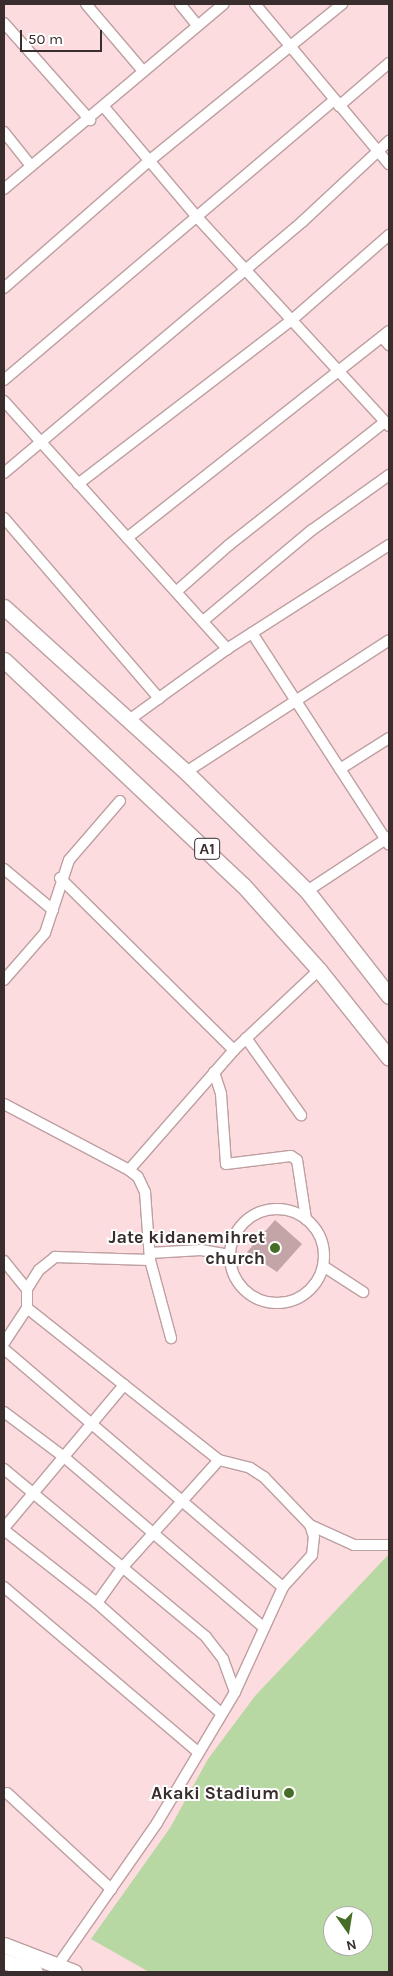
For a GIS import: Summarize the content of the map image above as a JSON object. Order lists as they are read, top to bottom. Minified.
{"streets":{"main road":["A1"]},"places":["Jate kidanemihret church","Akaki Stadium"],"scale_bar":"50 m","north":"bottom"}
